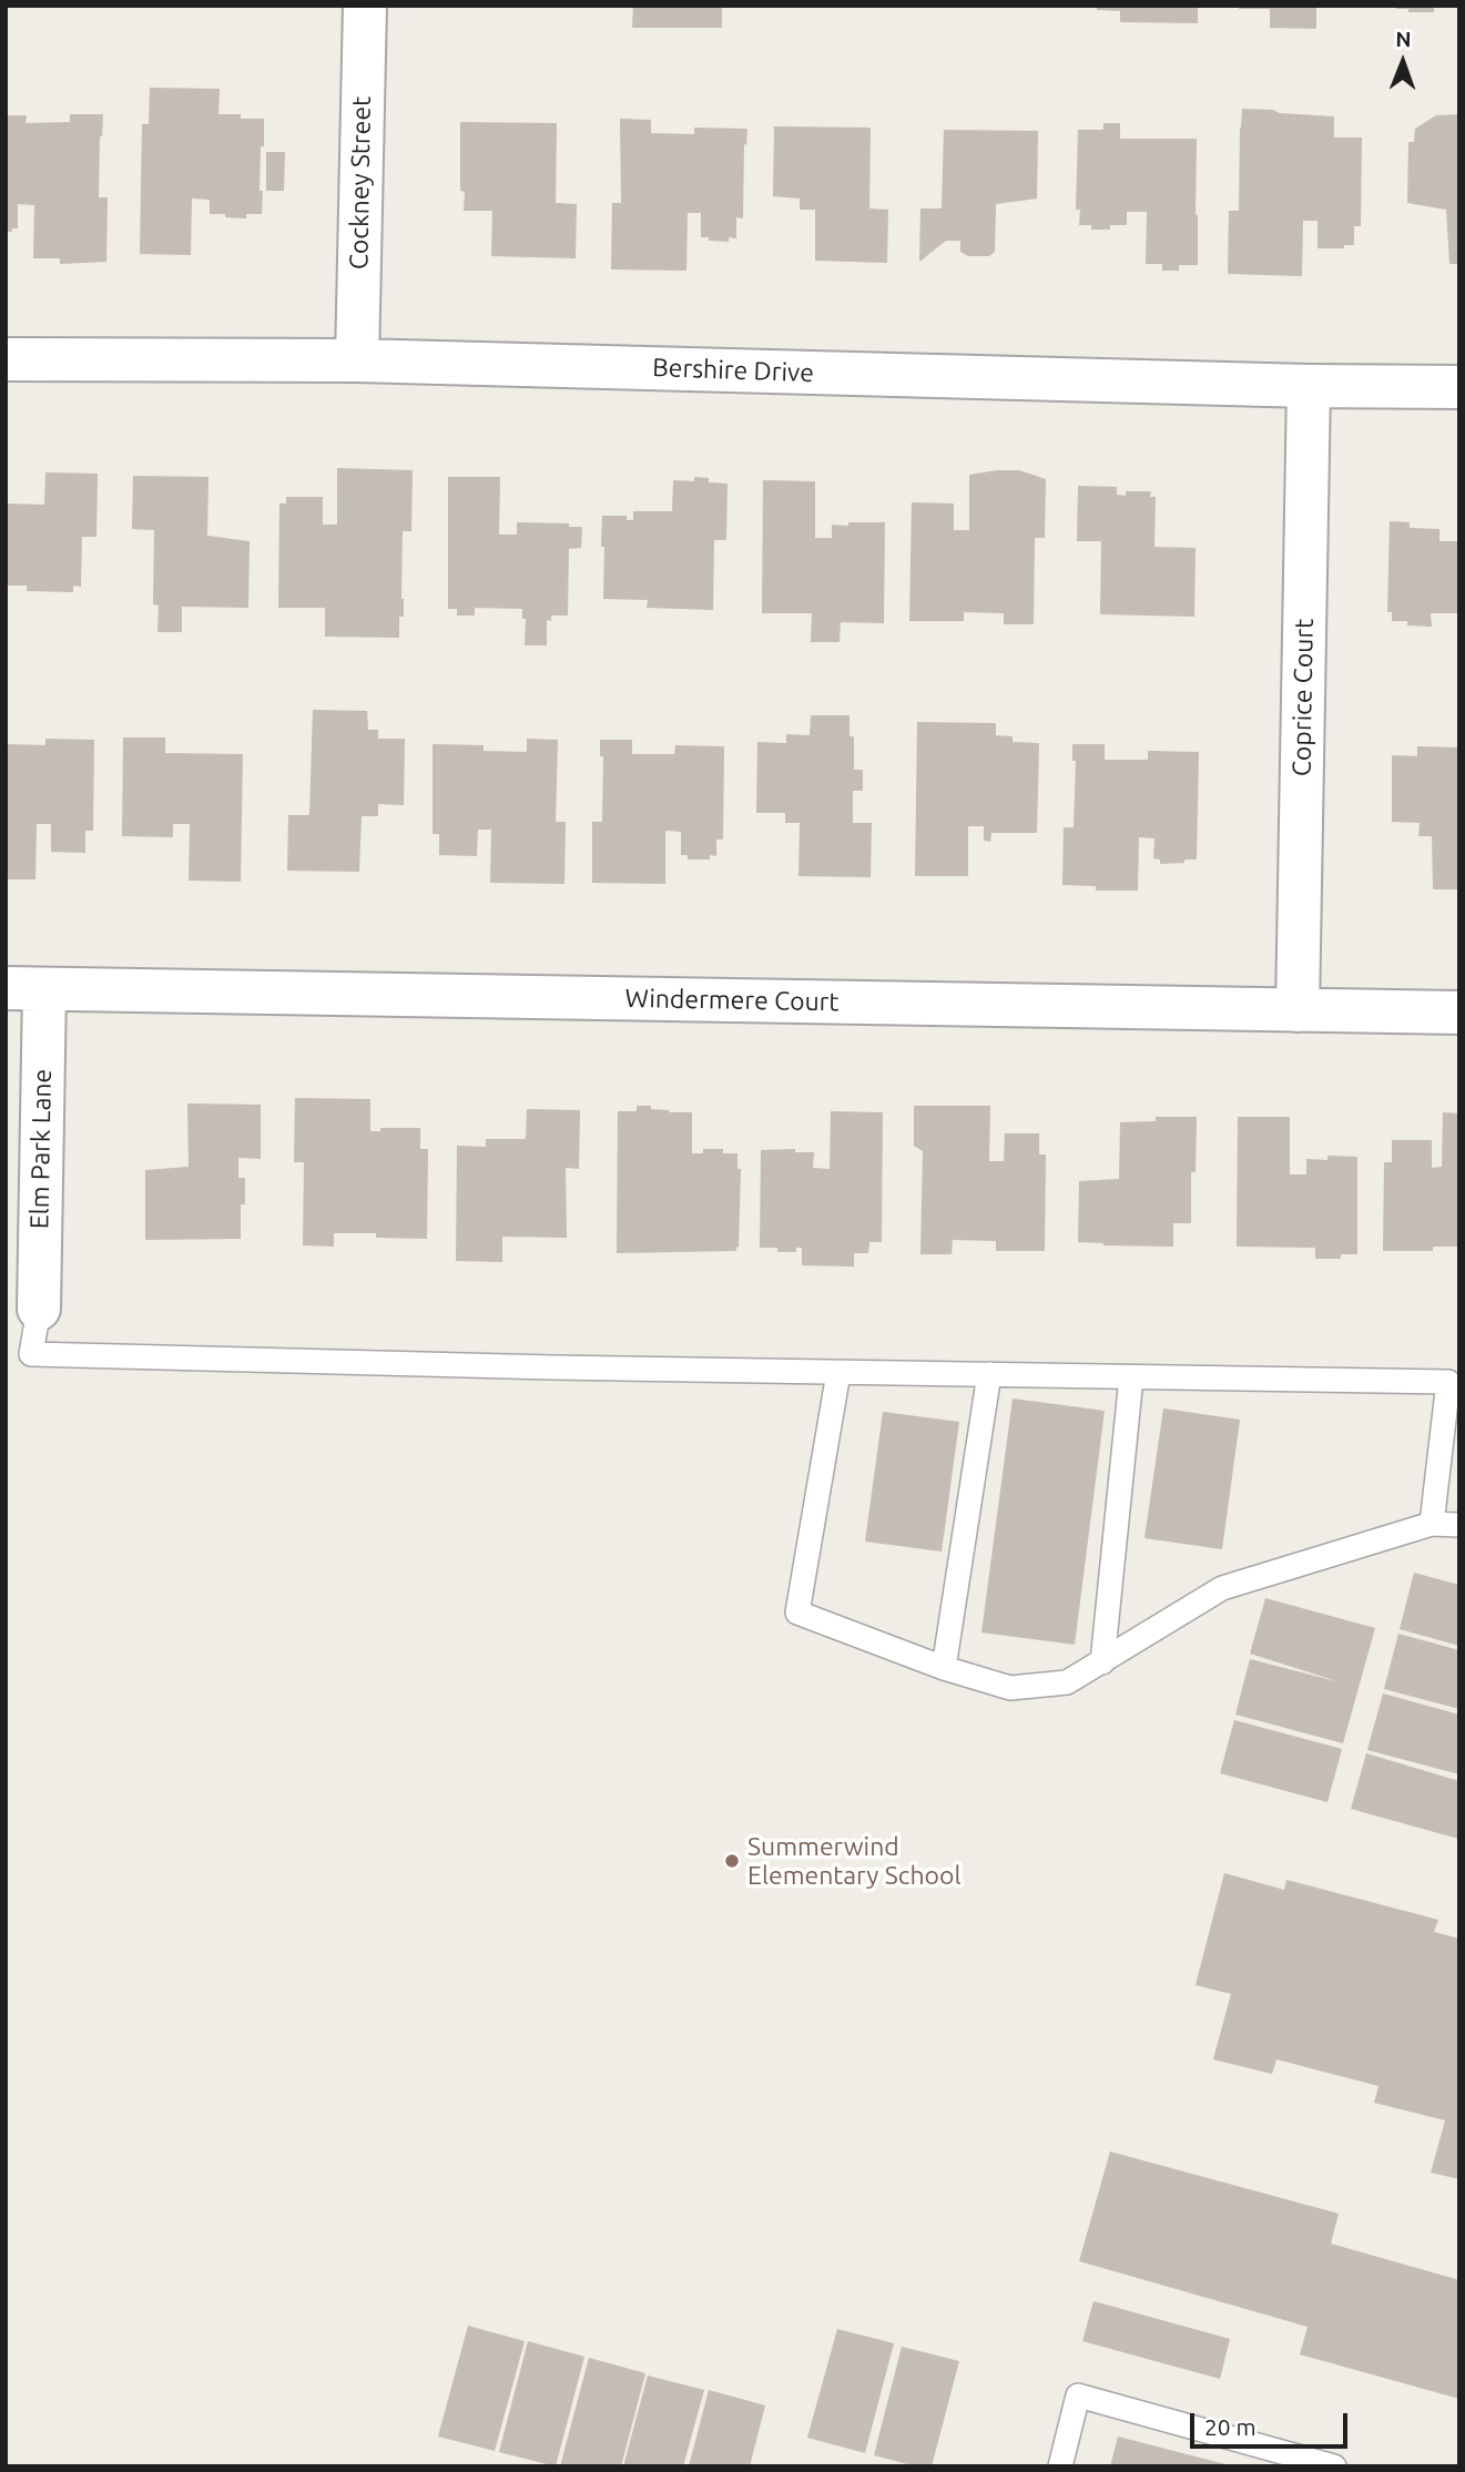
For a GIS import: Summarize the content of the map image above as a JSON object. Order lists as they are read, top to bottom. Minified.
{"streets":{"street":["Cockney Street","Bershire Drive","Coprice Court","Windermere Court","Elm Park Lane"]},"crossings":[["Cockney Street","Bershire Drive"],["Bershire Drive","Coprice Court"],["Coprice Court","Windermere Court"],["Windermere Court","Elm Park Lane"]],"places":["Summerwind Elementary School"],"scale_bar":"20 m","north":"top"}
